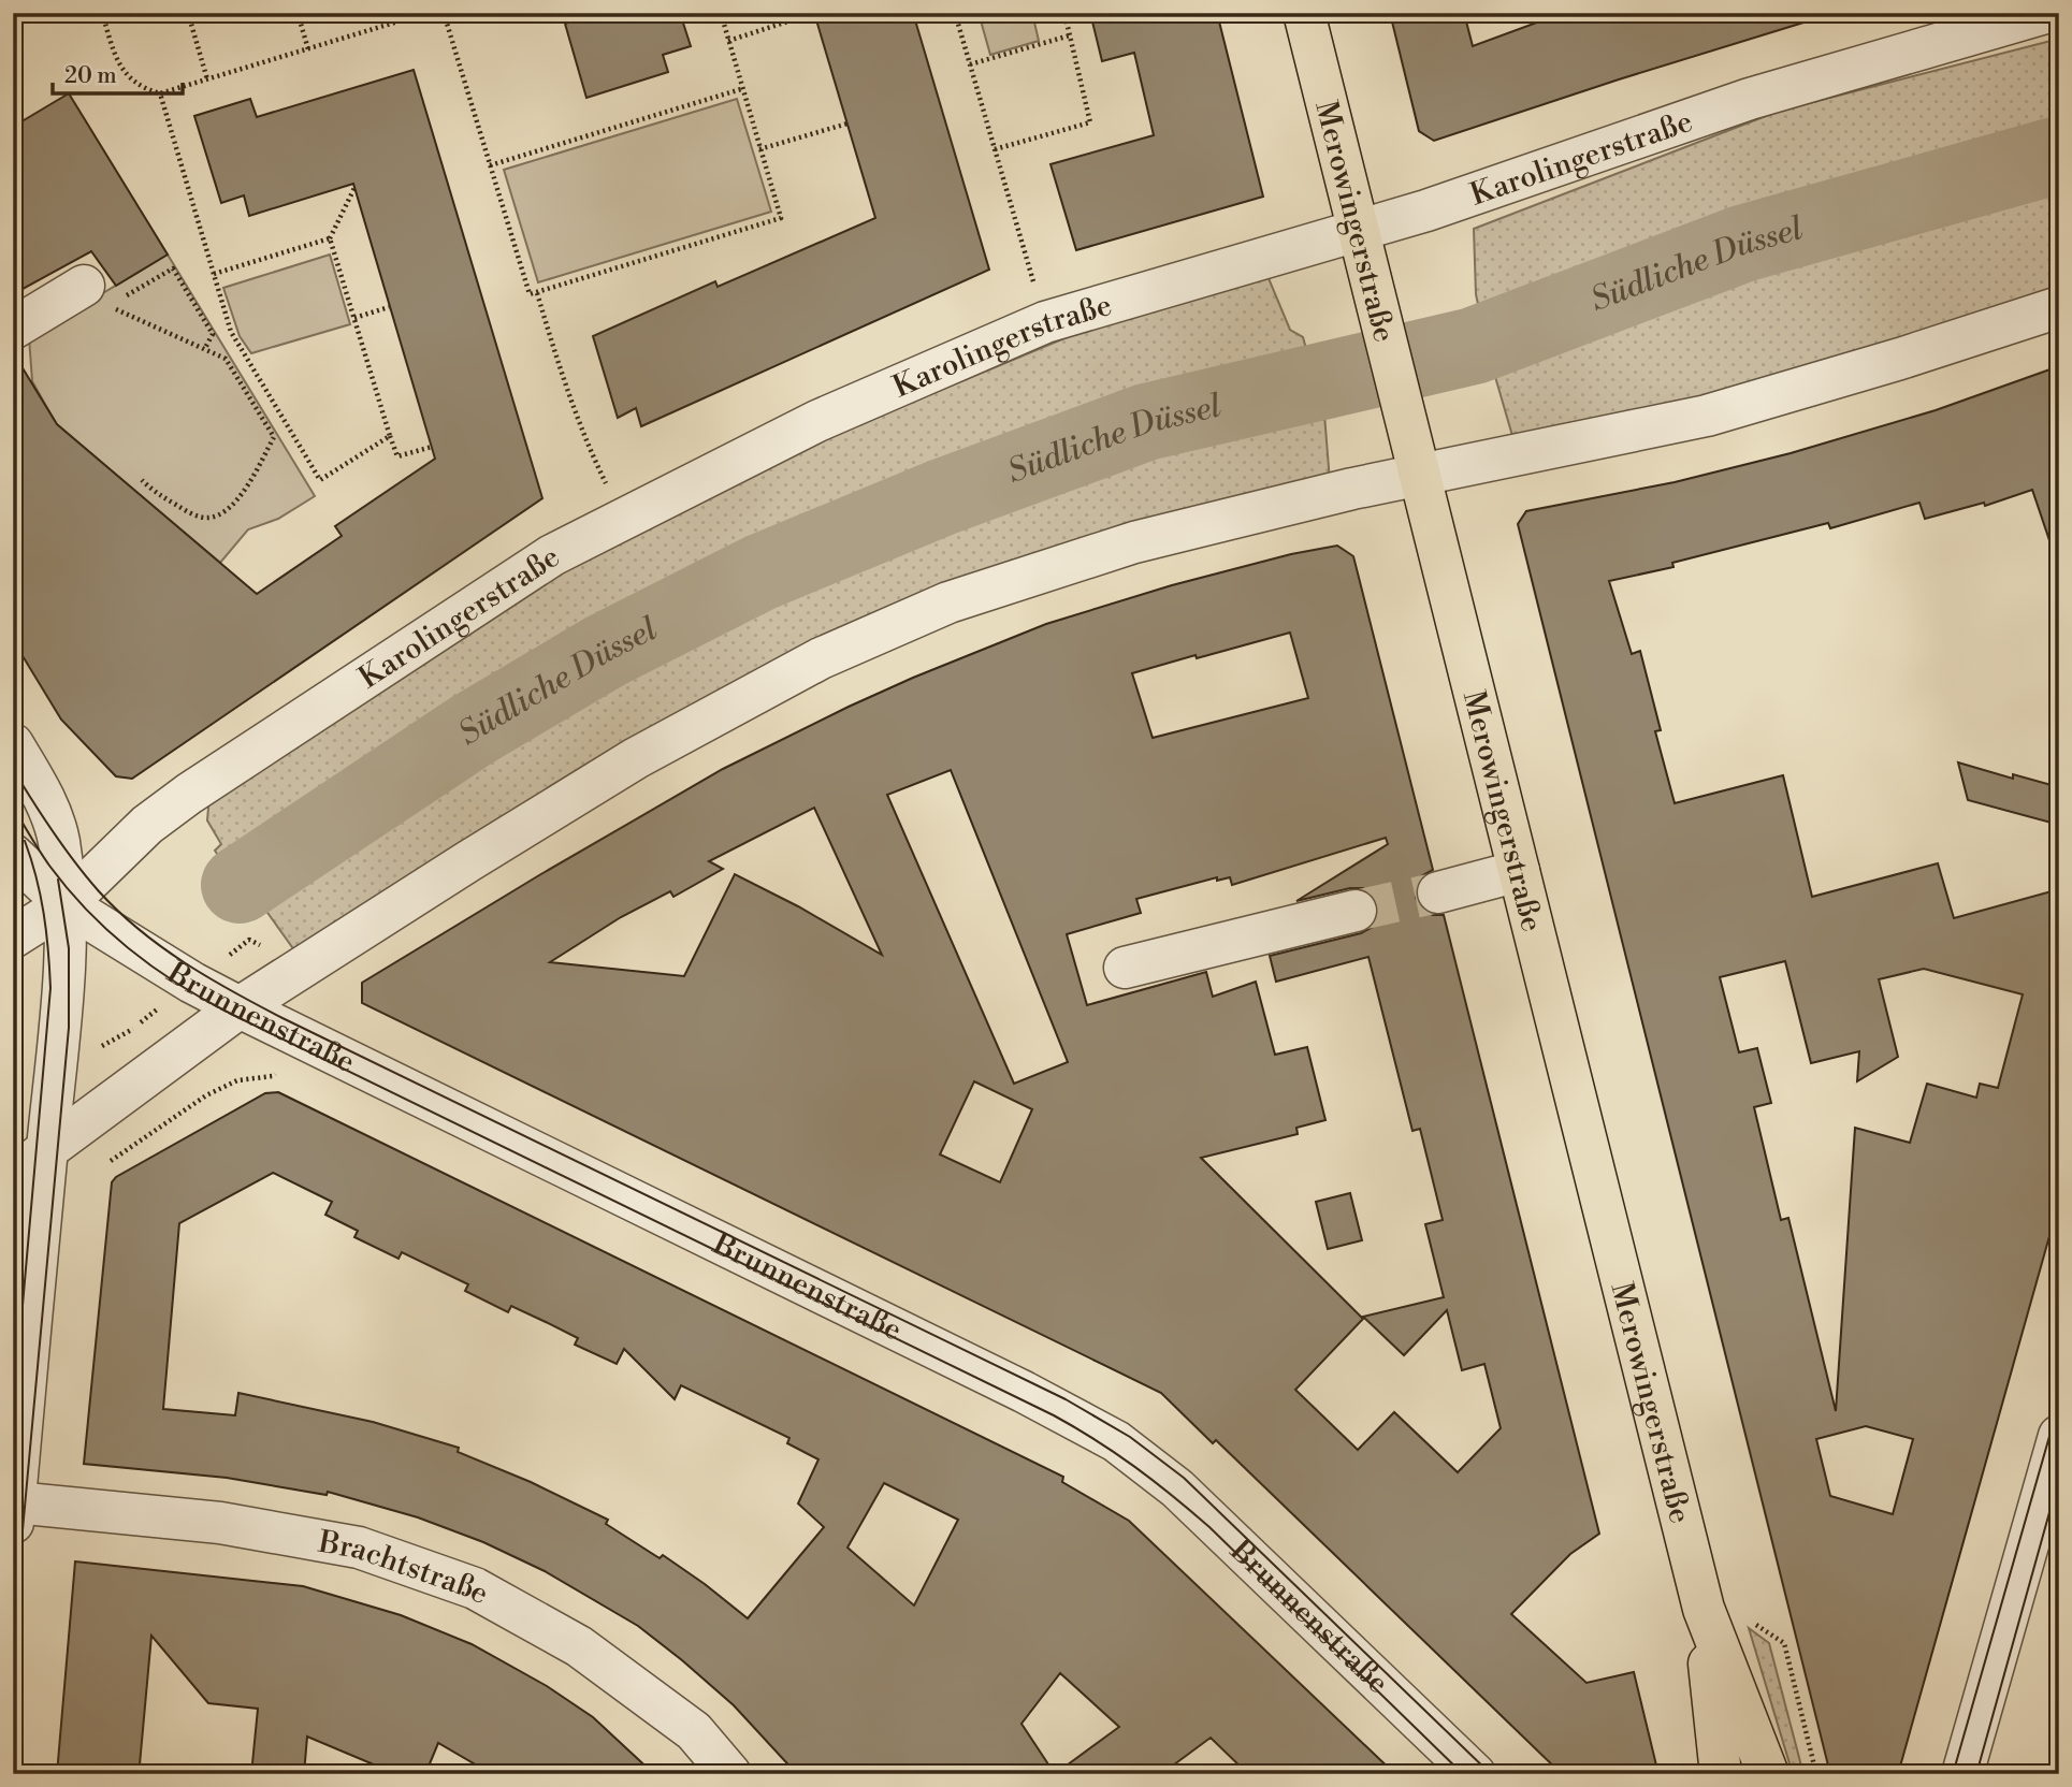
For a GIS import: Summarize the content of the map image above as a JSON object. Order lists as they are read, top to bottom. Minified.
{"streets":{"main road":["Merowingerstraße"],"street":["Karolingerstraße","Brunnenstraße","Brachtstraße"]},"crossings":[["Karolingerstraße","Merowingerstraße"],["Karolingerstraße","Brunnenstraße"]],"water":["Südliche Düssel"],"scale_bar":"20 m"}
